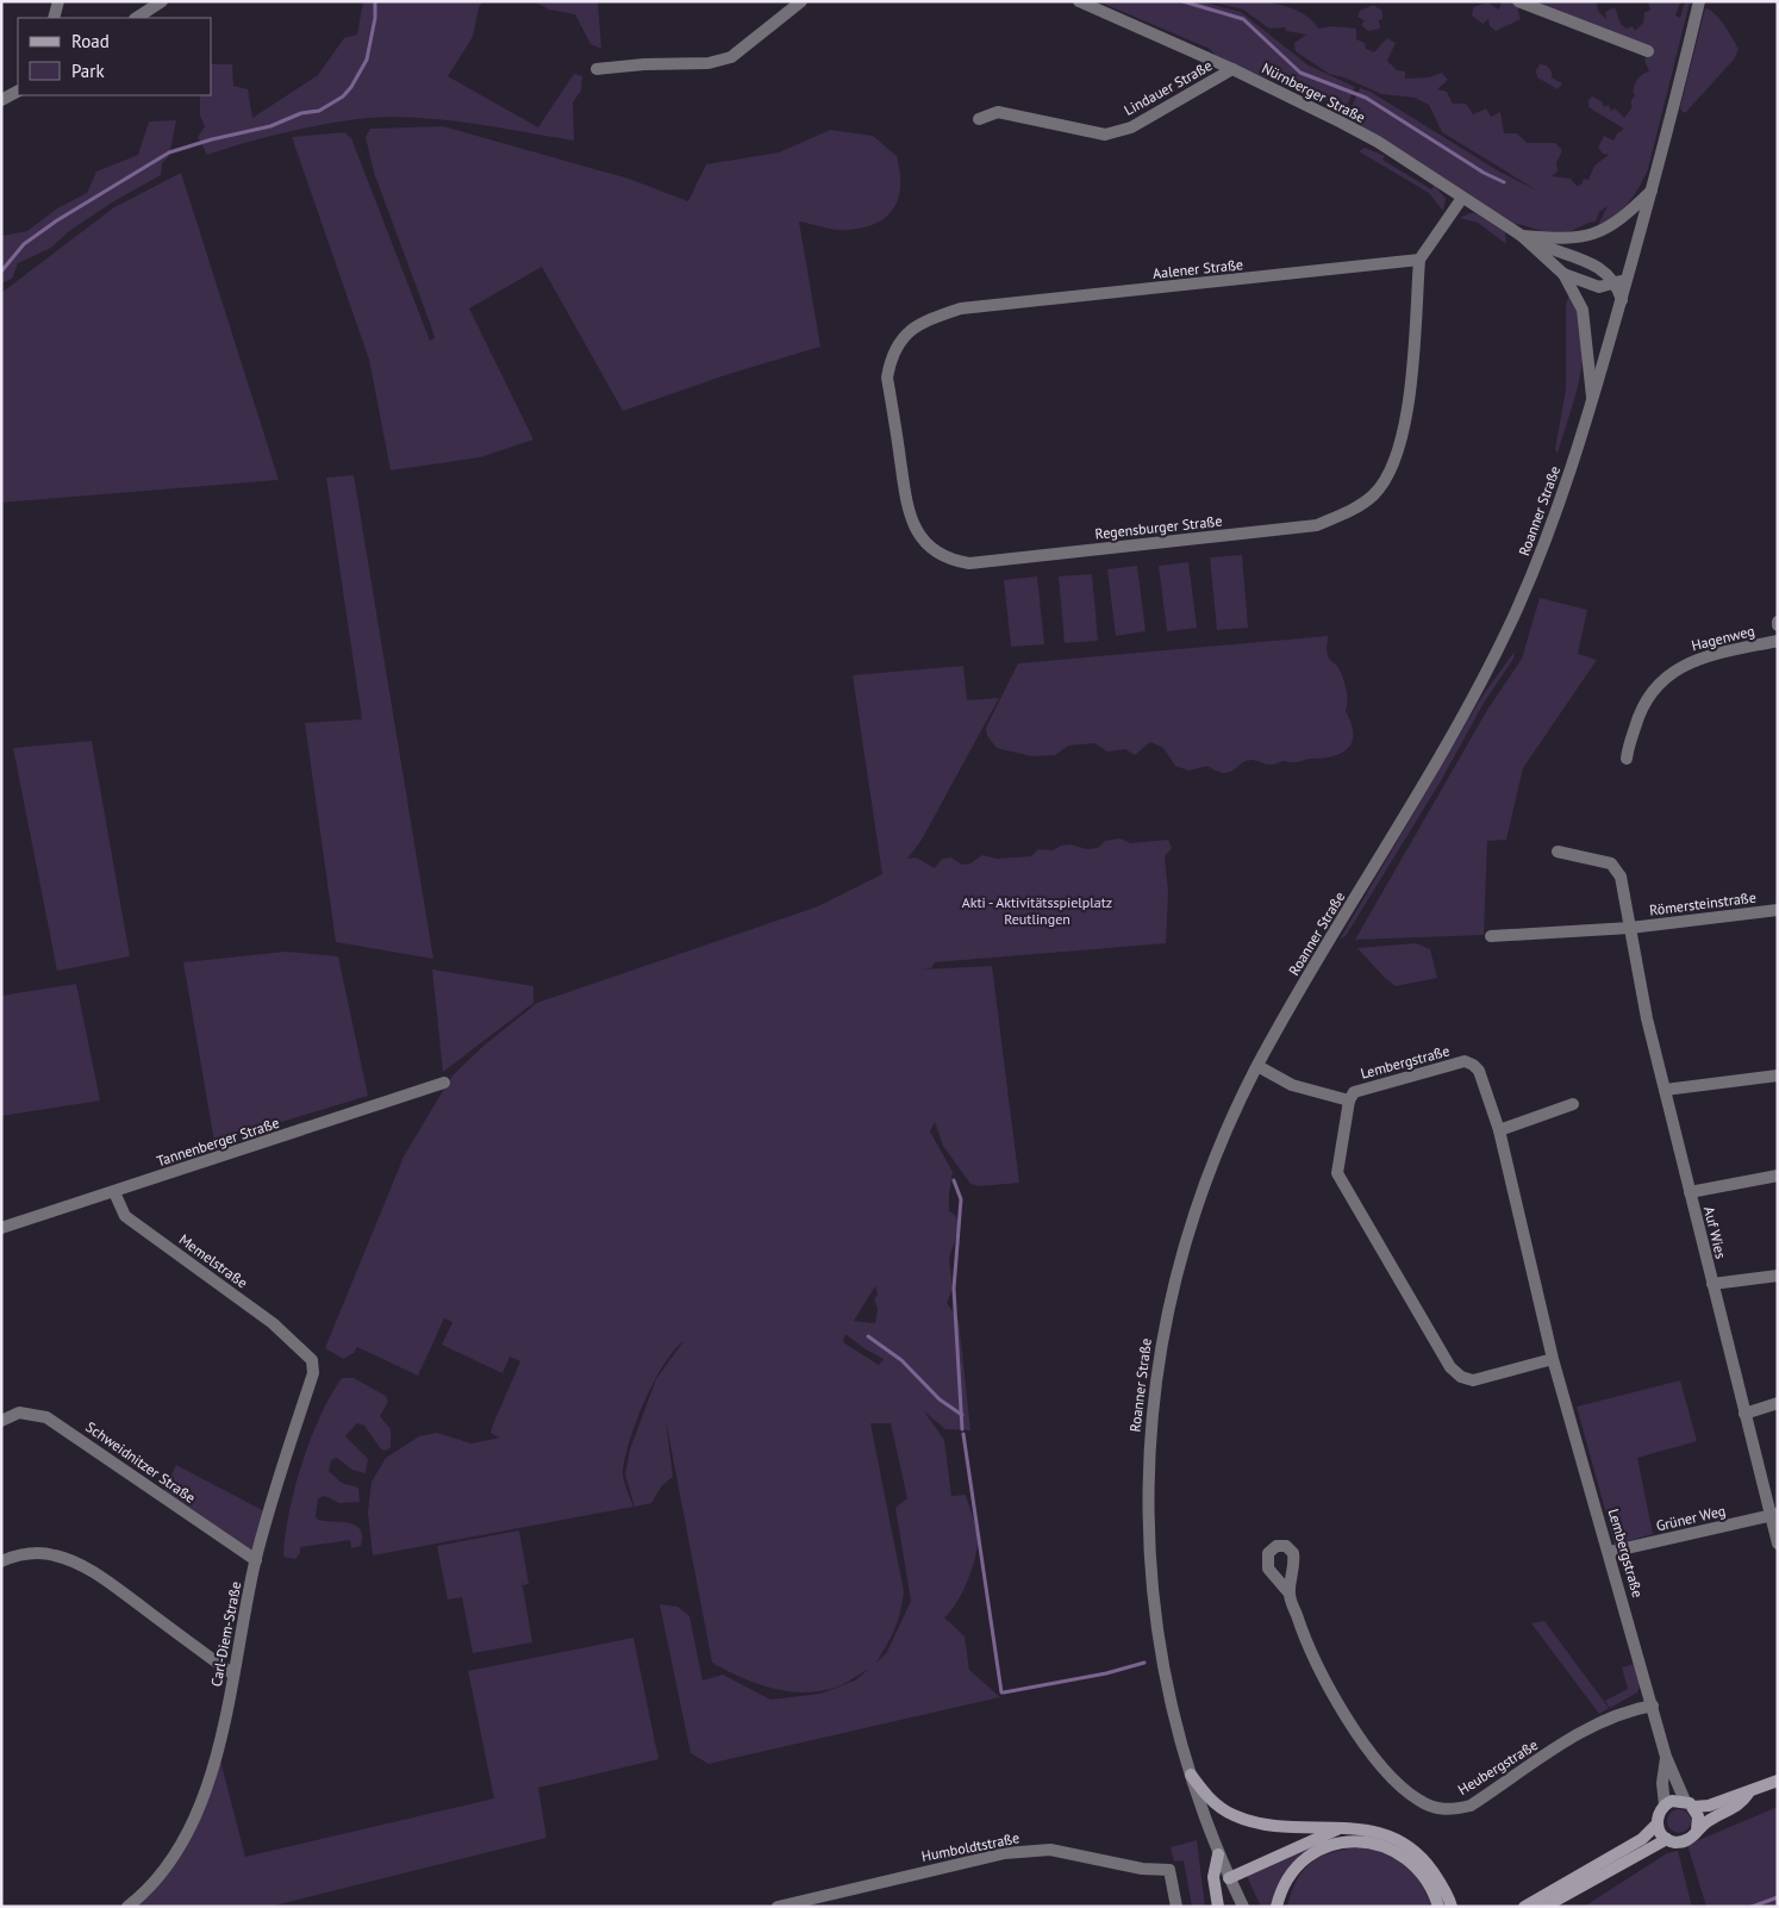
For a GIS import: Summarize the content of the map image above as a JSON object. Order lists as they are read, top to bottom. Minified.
{"streets":{"street":["Lindauer Straße","Nürnberger Straße","Aalener Straße","Roanner Straße","Regensburger Straße","Hagenweg","Römersteinstraße","Lembergstraße","Tannenberger Straße","Auf Wies","Memelstraße","Schweidnitzer Straße","Grüner Weg","Carl-Diem-Straße","Heubergstraße","Humboldtstraße"]},"crossings":[["Lindauer Straße","Nürnberger Straße"],["Nürnberger Straße","Roanner Straße"],["Aalener Straße","Regensburger Straße"],["Römersteinstraße","Auf Wies"],["Lembergstraße","Grüner Weg"],["Lembergstraße","Heubergstraße"],["Tannenberger Straße","Memelstraße"],["Auf Wies","Grüner Weg"],["Memelstraße","Carl-Diem-Straße"],["Schweidnitzer Straße","Carl-Diem-Straße"]],"parks":["Akti - Aktivitätsspielplatz Reutlingen"],"legend":["Road","Park"]}
